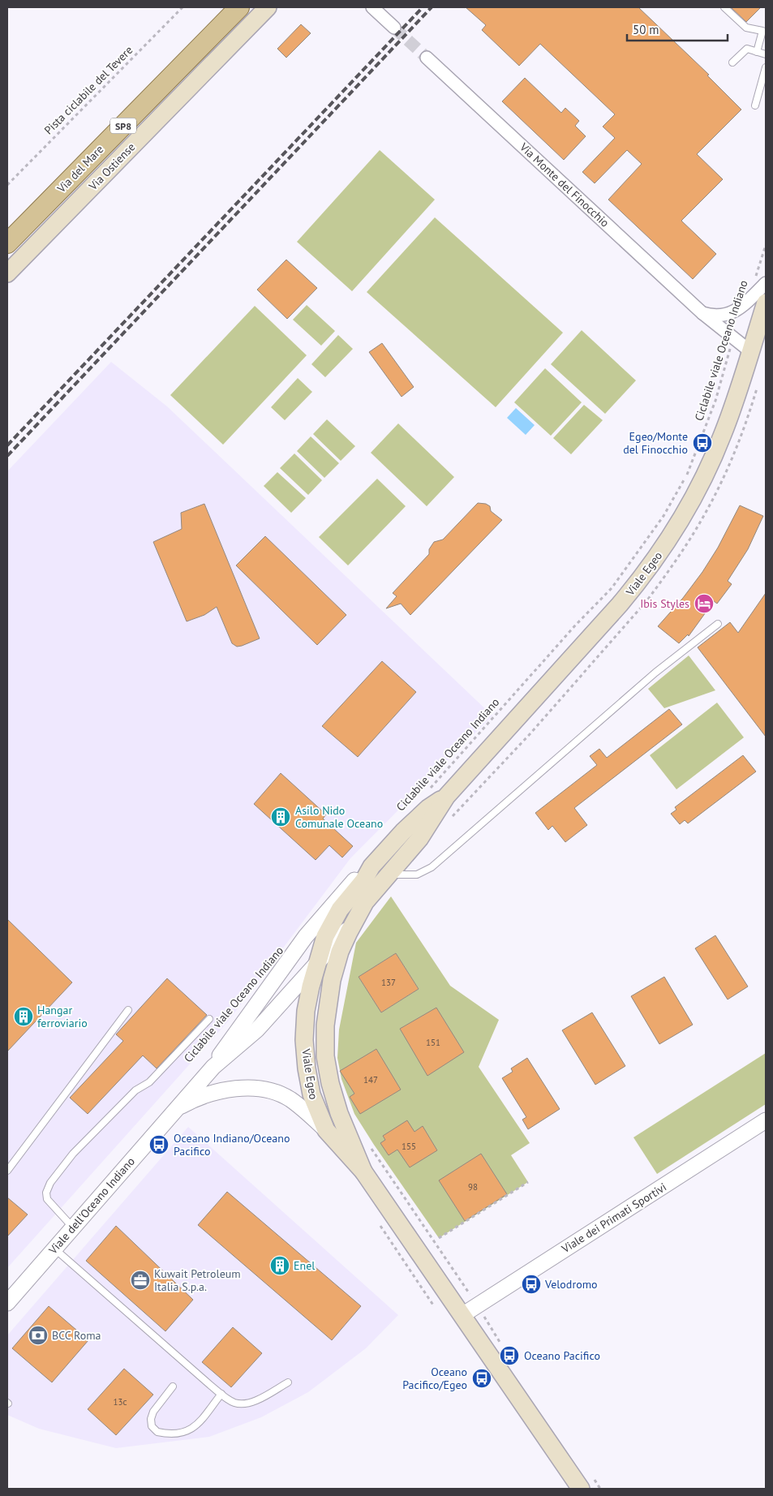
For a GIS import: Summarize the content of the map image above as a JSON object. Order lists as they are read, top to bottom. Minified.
{"streets":{"main road":["SP8","Via Ostiense","Via del Mare","Viale Egeo"],"street":["Via Monte del Finocchio","Viale dell'Oceano Indiano","Viale dei Primati Sportivi"],"path":["Pista ciclabile del Tevere","Ciclabile viale Oceano Indiano"]},"crossings":[["Via Monte del Finocchio","Ciclabile viale Oceano Indiano"],["Via Monte del Finocchio","Viale Egeo"],["Viale Egeo","Viale dell'Oceano Indiano"],["Viale Egeo","Viale dei Primati Sportivi"]],"places":{"bus stop":["Egeo/Monte del Finocchio","Oceano Indiano/Oceano Pacifico","Velodromo","Oceano Pacifico","Oceano Pacifico/Egeo"],"hotel":["Ibis Styles"],"building":["Asilo Nido Comunale Oceano","Hangar ferroviario","Enel"],"office":["Kuwait Petroleum Italia S.p.a."],"bank":["BCC Roma"]},"house_numbers":["137","151","147","155","98","13с"],"scale_bar":"50 m"}
